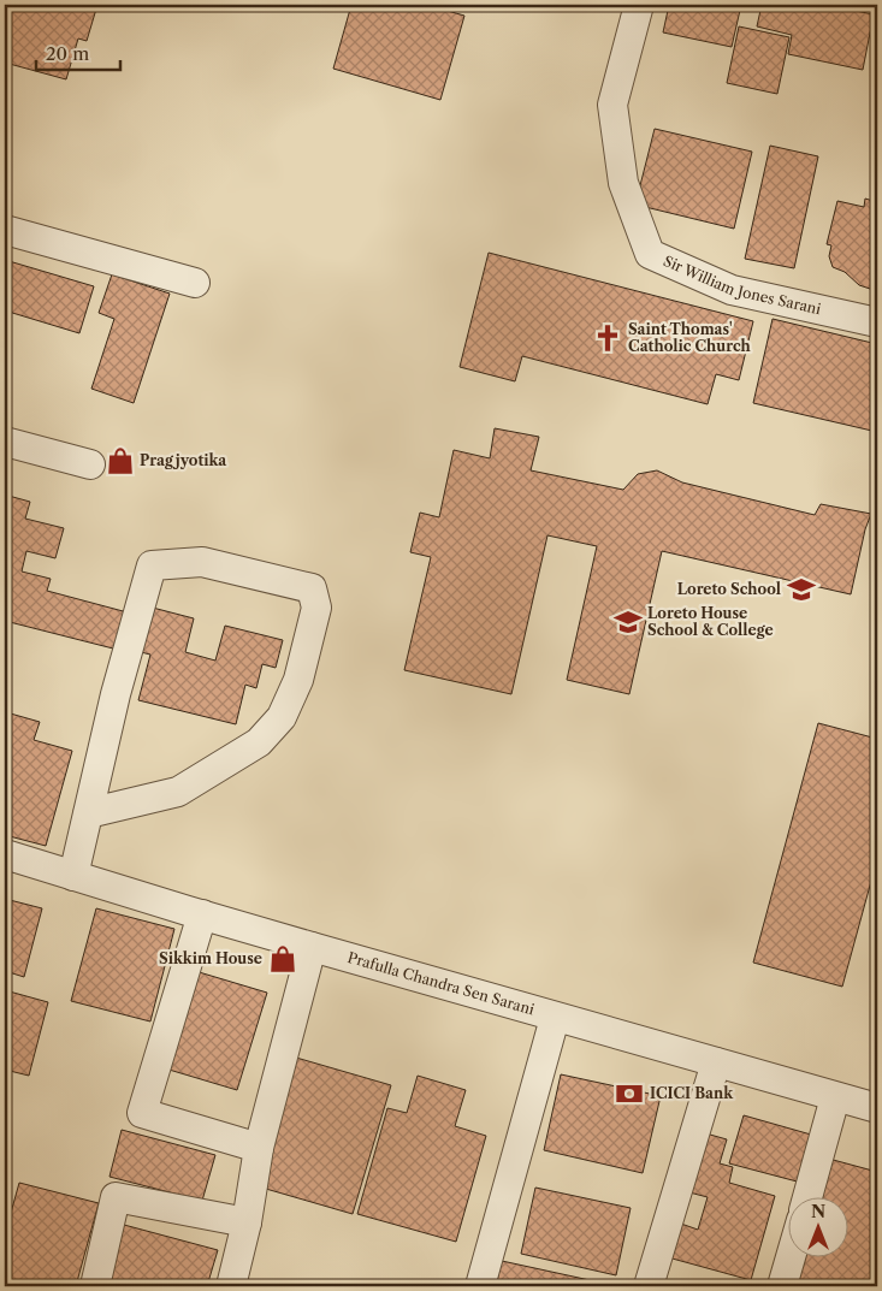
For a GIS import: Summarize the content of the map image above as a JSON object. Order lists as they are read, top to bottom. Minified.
{"streets":{"street":["Sir William Jones Sarani","Prafulla Chandra Sen Sarani"]},"places":{"church":["Saint Thomas' Catholic Church"],"shop":["Pragjyotika","Sikkim House"],"school or university":["Loreto School","Loreto House School & College"],"bank":["ICICI Bank"]},"scale_bar":"20 m","north":"top"}
